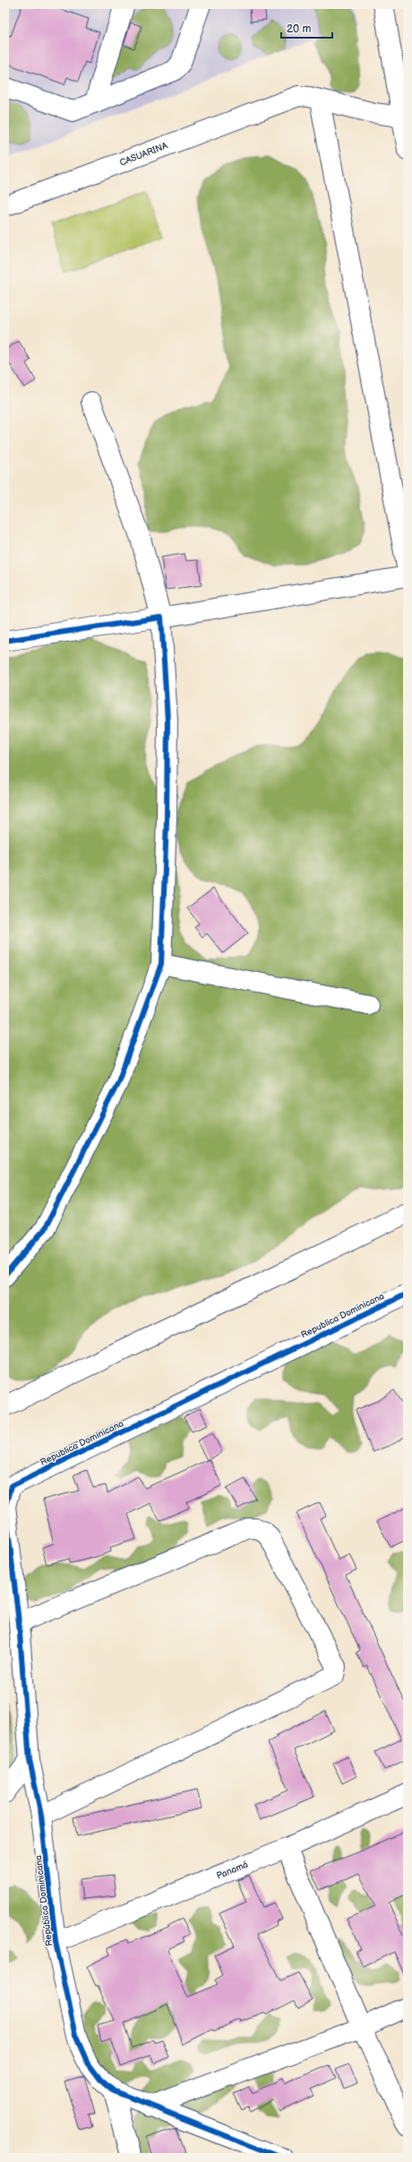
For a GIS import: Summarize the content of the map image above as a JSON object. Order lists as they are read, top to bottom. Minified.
{"streets":{"street":["CASUARINA","Republica Dominicana","Panamá","República Dominicana"]},"crossings":[["Republica Dominicana","República Dominicana"],["Panamá","República Dominicana"]],"scale_bar":"20 m"}
